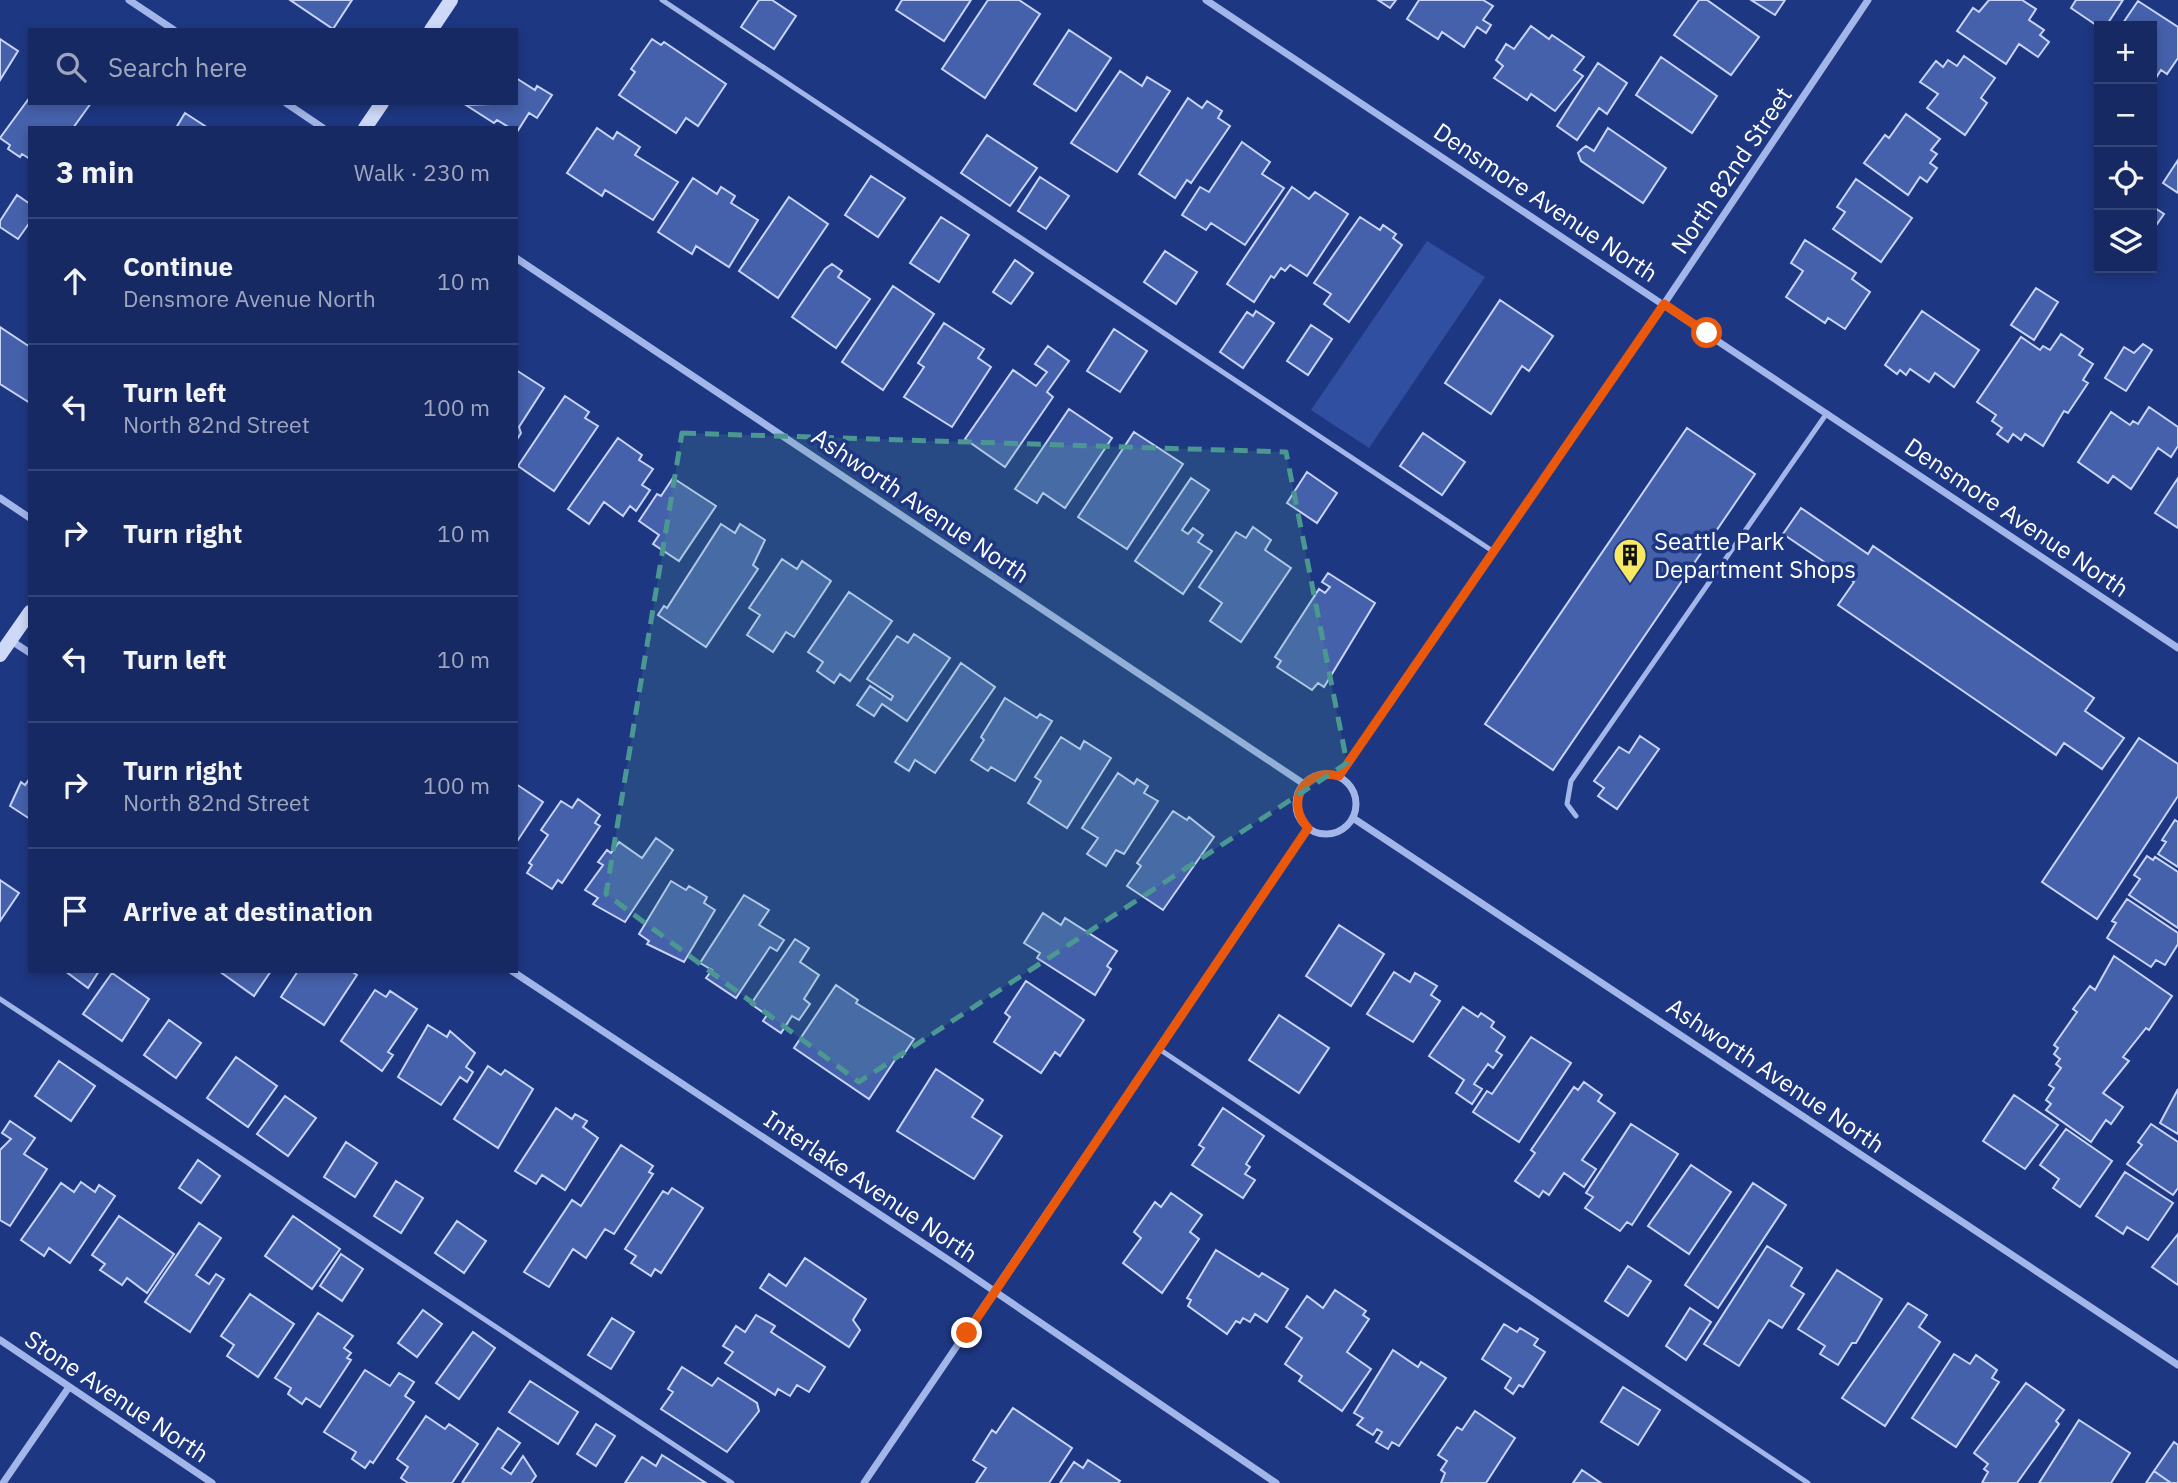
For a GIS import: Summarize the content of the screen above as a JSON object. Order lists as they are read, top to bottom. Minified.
{"streets":{"street":["North 82nd Street","Densmore Avenue North","Ashworth Avenue North","Interlake Avenue North","Stone Avenue North"]},"crossings":[["North 82nd Street","Densmore Avenue North"],["North 82nd Street","Ashworth Avenue North"]],"places":{"building":["Seattle Park Department Shops"]},"page":{"map_buttons":["+","−"],"search":"Search here","heading":["3 min","Walk · 230 m"],"list":[["Continue","Densmore Avenue North","10 m"],["Turn left","North 82nd Street","100 m"],["Turn right","10 m"],["Turn left","10 m"],["Turn right","North 82nd Street","100 m"],"Arrive at destination"]}}
